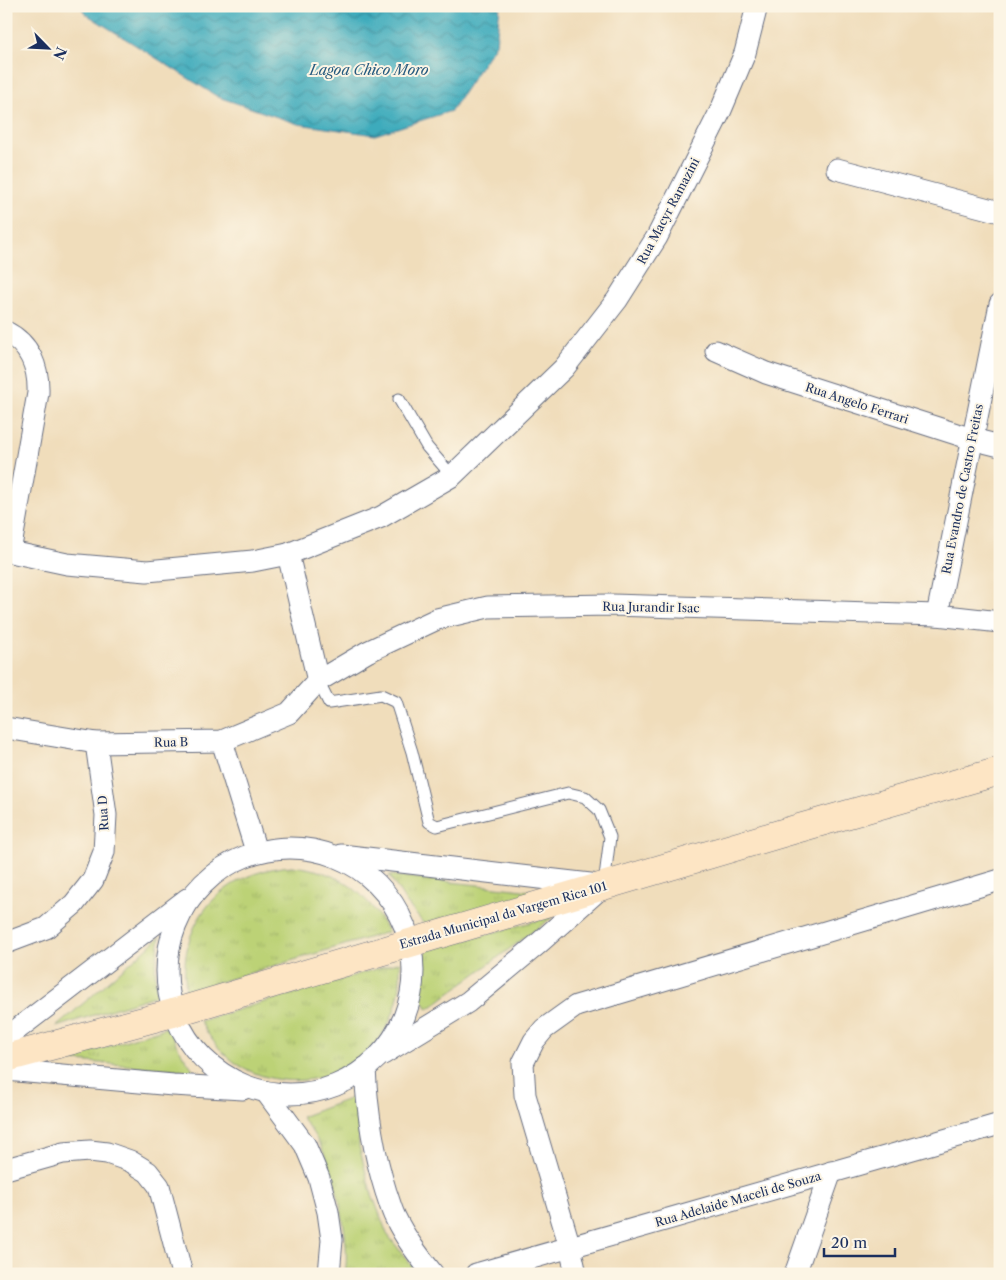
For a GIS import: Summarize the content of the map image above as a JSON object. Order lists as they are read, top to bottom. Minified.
{"streets":{"street":["Rua Macyr Ramazini","Rua Angelo Ferrari","Rua Evandro de Castro Freitas","Rua Jurandir Isac","Rua B","Rua D","Estrada Municipal da Vargem Rica 101","Rua Adelaide Maceli de Souza"]},"crossings":[["Rua Angelo Ferrari","Rua Evandro de Castro Freitas"],["Rua Evandro de Castro Freitas","Rua Jurandir Isac"],["Rua Jurandir Isac","Rua B"],["Rua B","Rua D"]],"water":["Lagoa Chico Moro"],"scale_bar":"20 m","north":"bottom right"}
